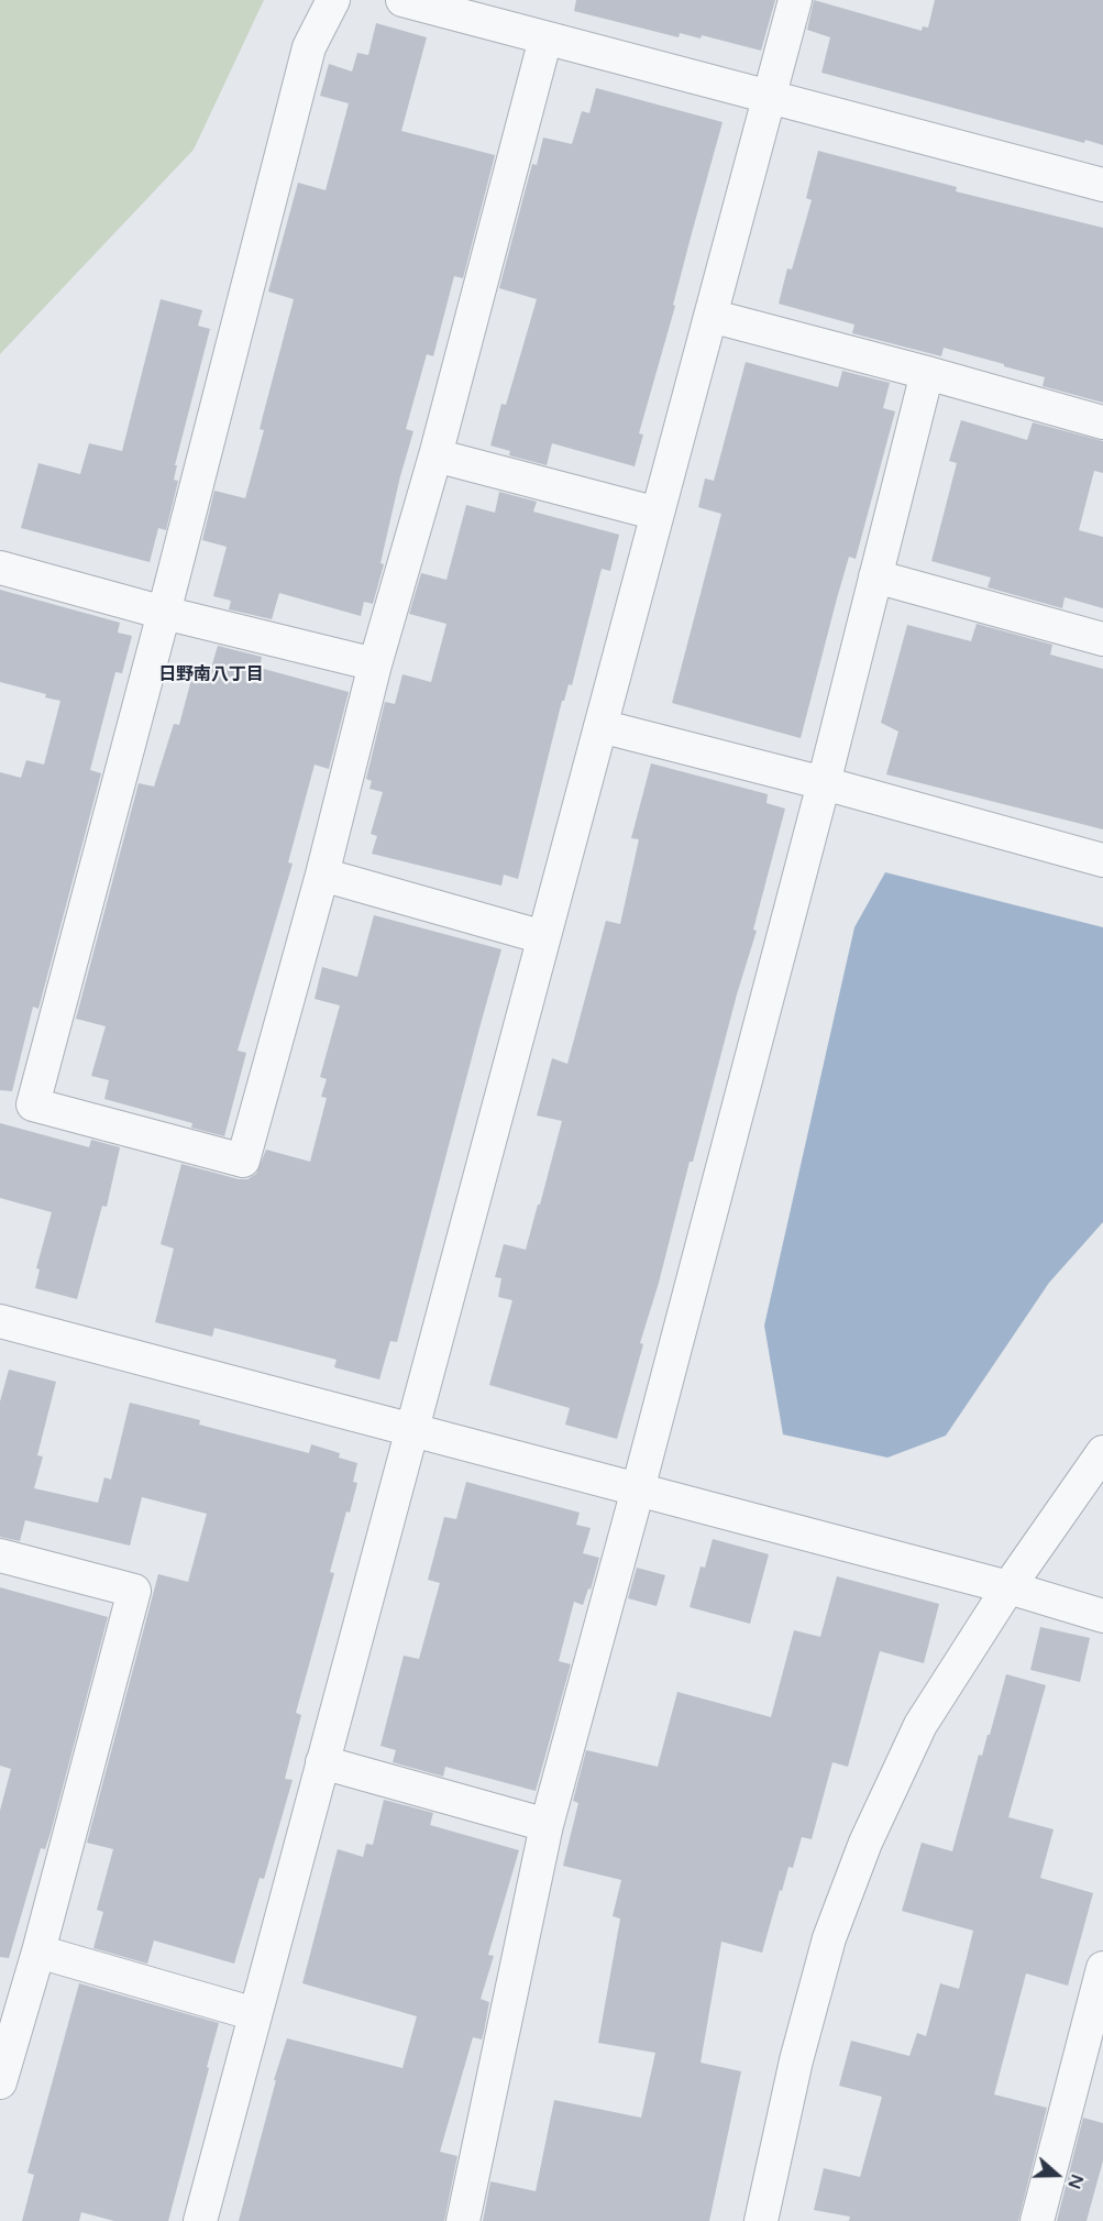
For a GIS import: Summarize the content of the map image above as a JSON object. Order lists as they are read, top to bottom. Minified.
{"districts":["日野南八丁目"],"north":"right"}
